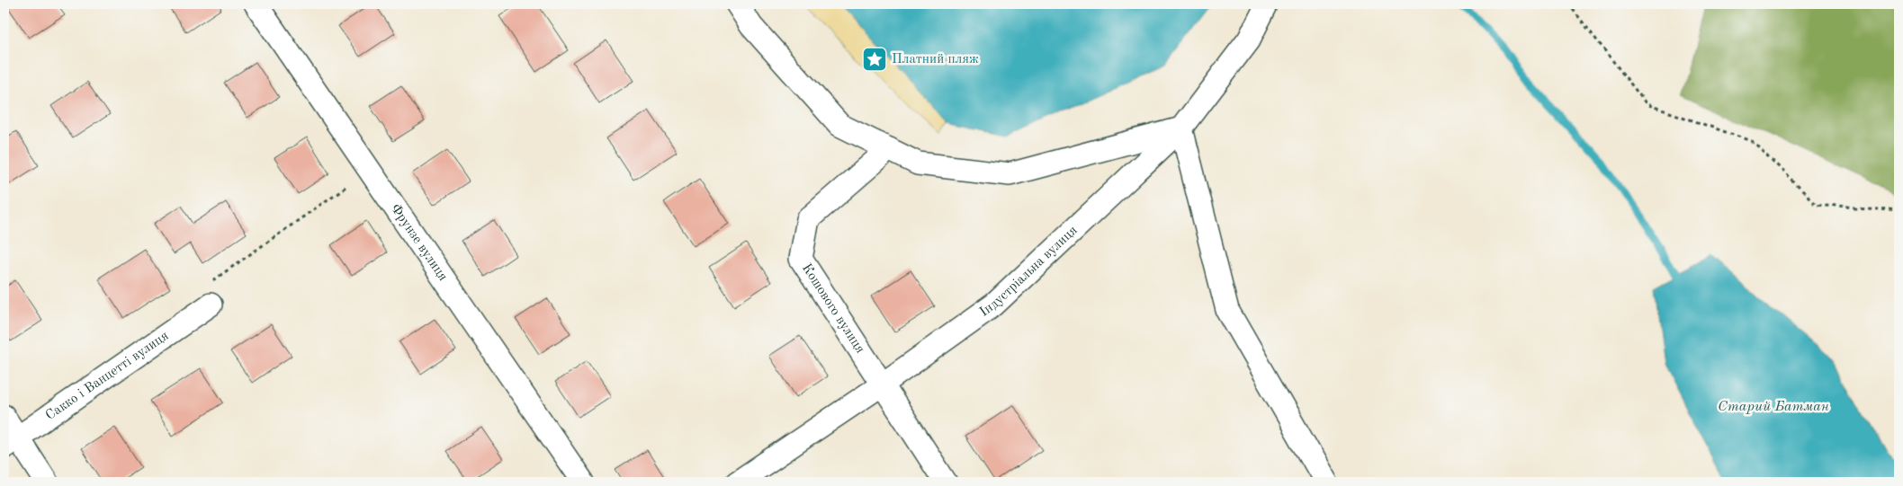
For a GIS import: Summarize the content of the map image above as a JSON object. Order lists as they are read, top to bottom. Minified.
{"streets":{"street":["Фрунзе вулиця","Індустріальна вулиця","Кошового вулиця","Сакко і Ванцетті вулиця"]},"crossings":[["Індустріальна вулиця","Кошового вулиця"]],"water":["Старий Батман"],"places":{"place":["Платний пляж"]}}
